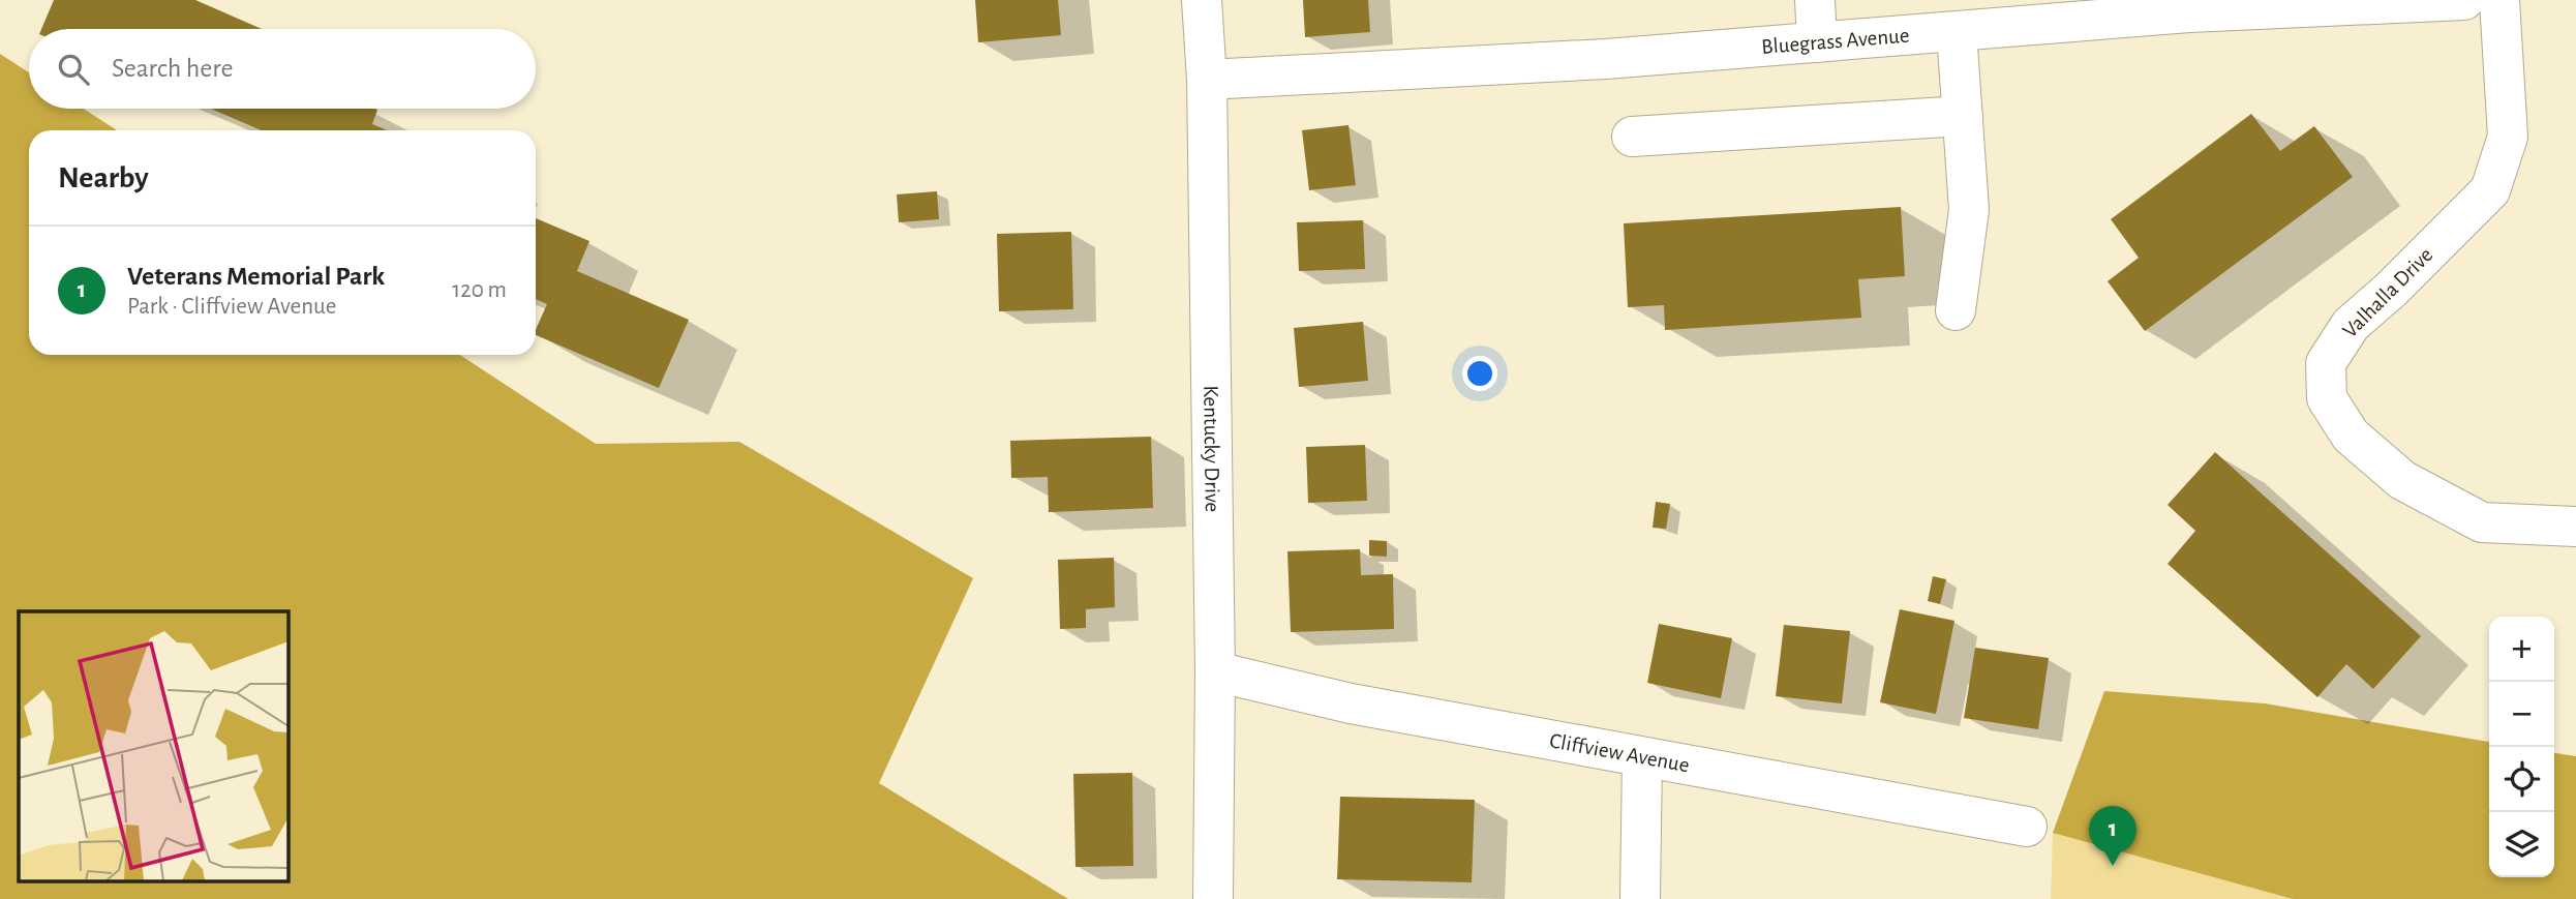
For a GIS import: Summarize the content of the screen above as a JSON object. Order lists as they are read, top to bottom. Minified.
{"streets":{"street":["Bluegrass Avenue","Valhalla Drive","Kentucky Drive","Cliffview Avenue"]},"crossings":[["Bluegrass Avenue","Kentucky Drive"],["Kentucky Drive","Cliffview Avenue"]],"page":{"search":"Search here","heading":"Nearby","list":[{"mark":"1","name":"Veterans Memorial Park","note":"Park · Cliffview Avenue","value":"120 m"}],"map_buttons":["+","−"],"pins":"1"}}
